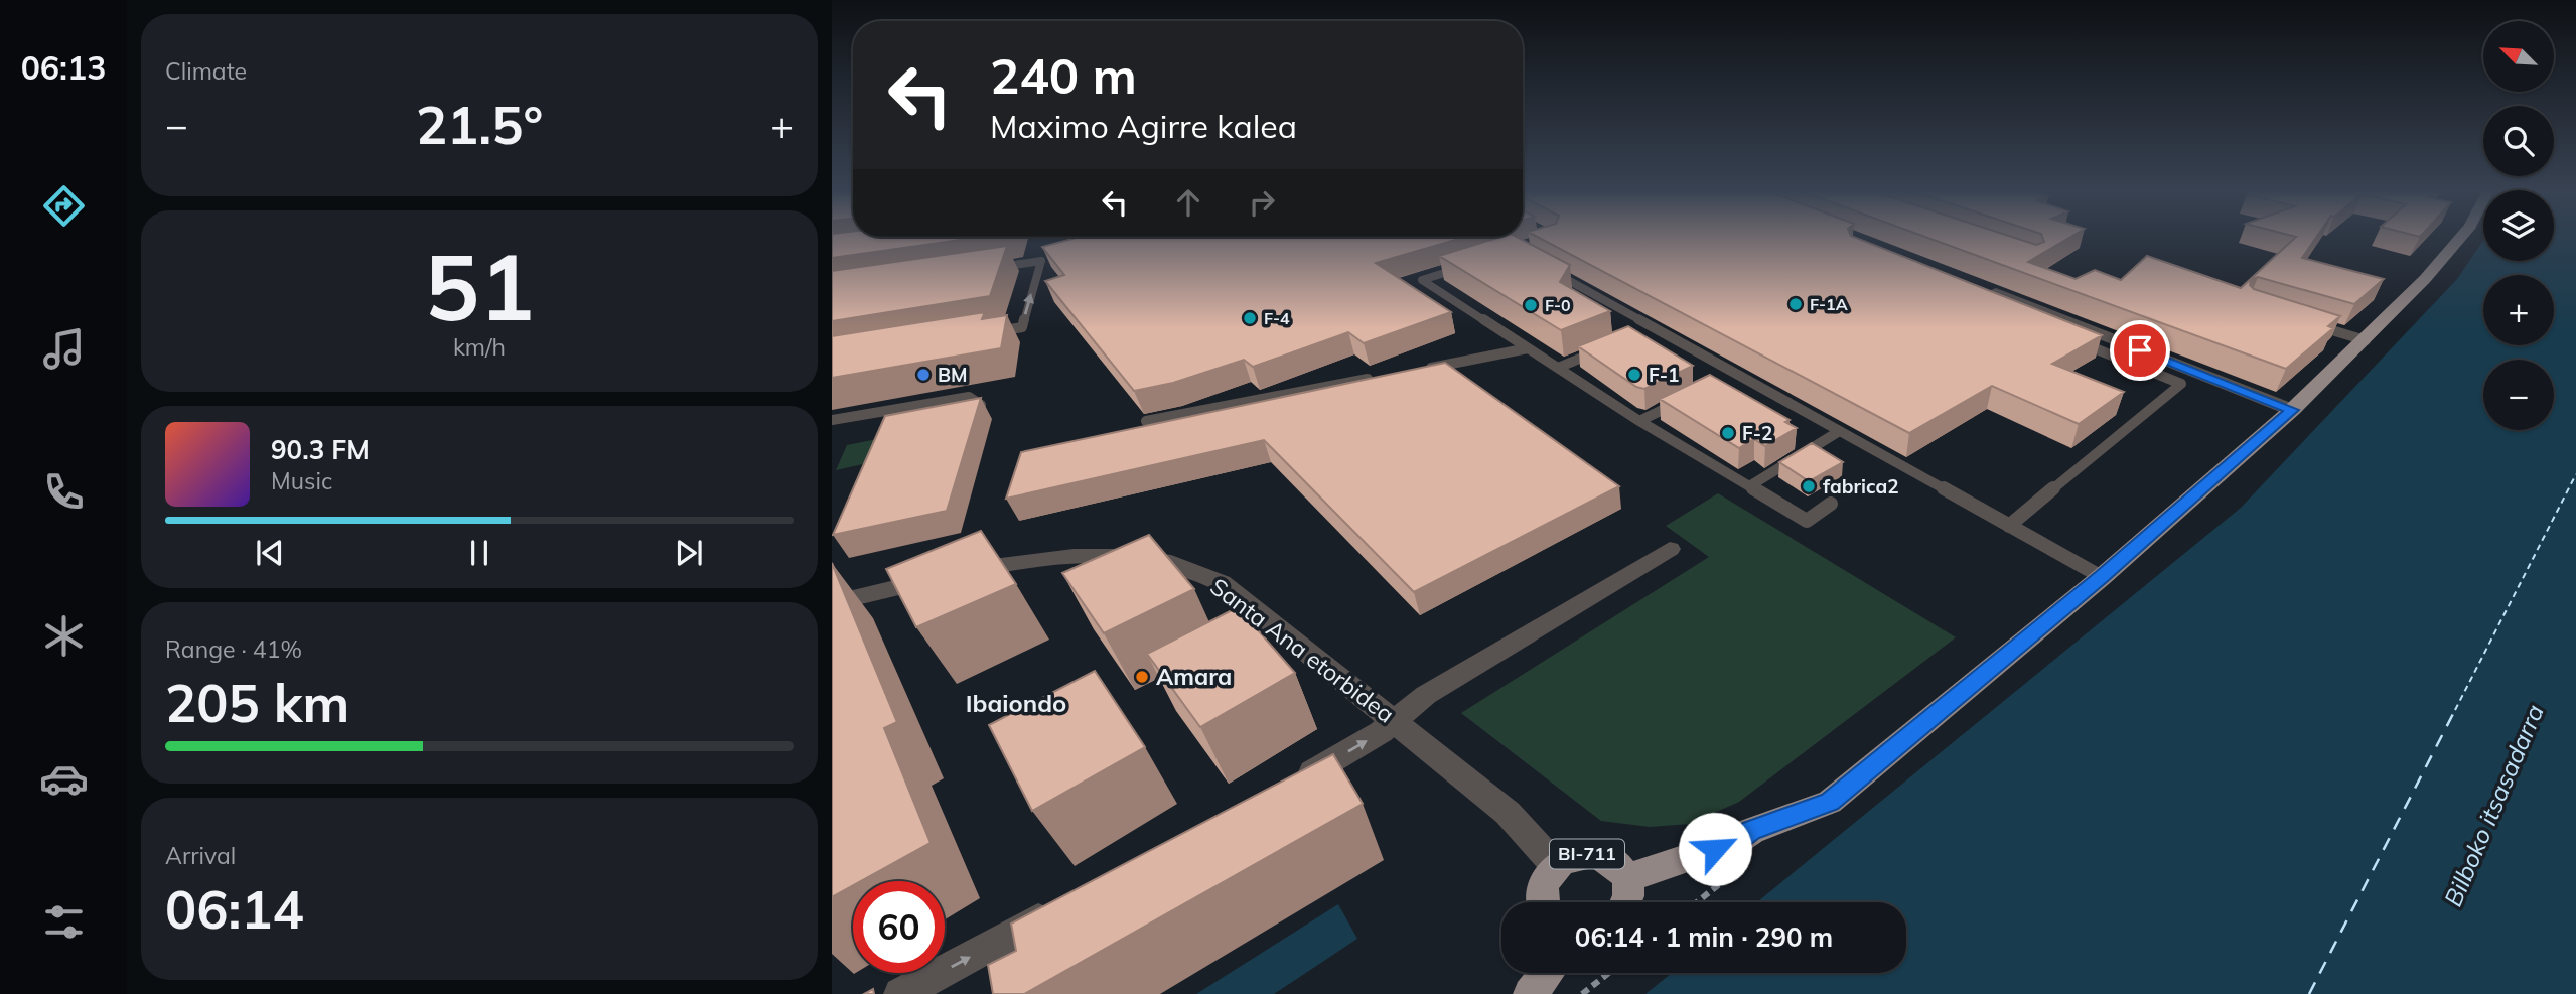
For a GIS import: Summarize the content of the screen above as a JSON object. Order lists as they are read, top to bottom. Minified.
{"streets":{"main road":["BI-711"],"street":["Santa Ana etorbidea"]},"crossings":[["Santa Ana etorbidea","BI-711"]],"districts":["Ibaiondo"],"water":["Bilboko itsasadarra"],"places":["F-1A","F-0","F-4","BM","F-1","F-2","fabrica2","Amara"],"north":"top left","page":{"tabs":"06:13","tile":["Climate",["51","km/h"],["Range · 41%","205 km"],["Arrival","06:14"]],"map_buttons":["+","−"],"turn":["240 m","Maximo Agirre kalea"],"heat":["−","21.5°","+"],"song":["90.3 FM","Music"],"limit":"60","trip":"06:14 · 1 min · 290 m"}}
